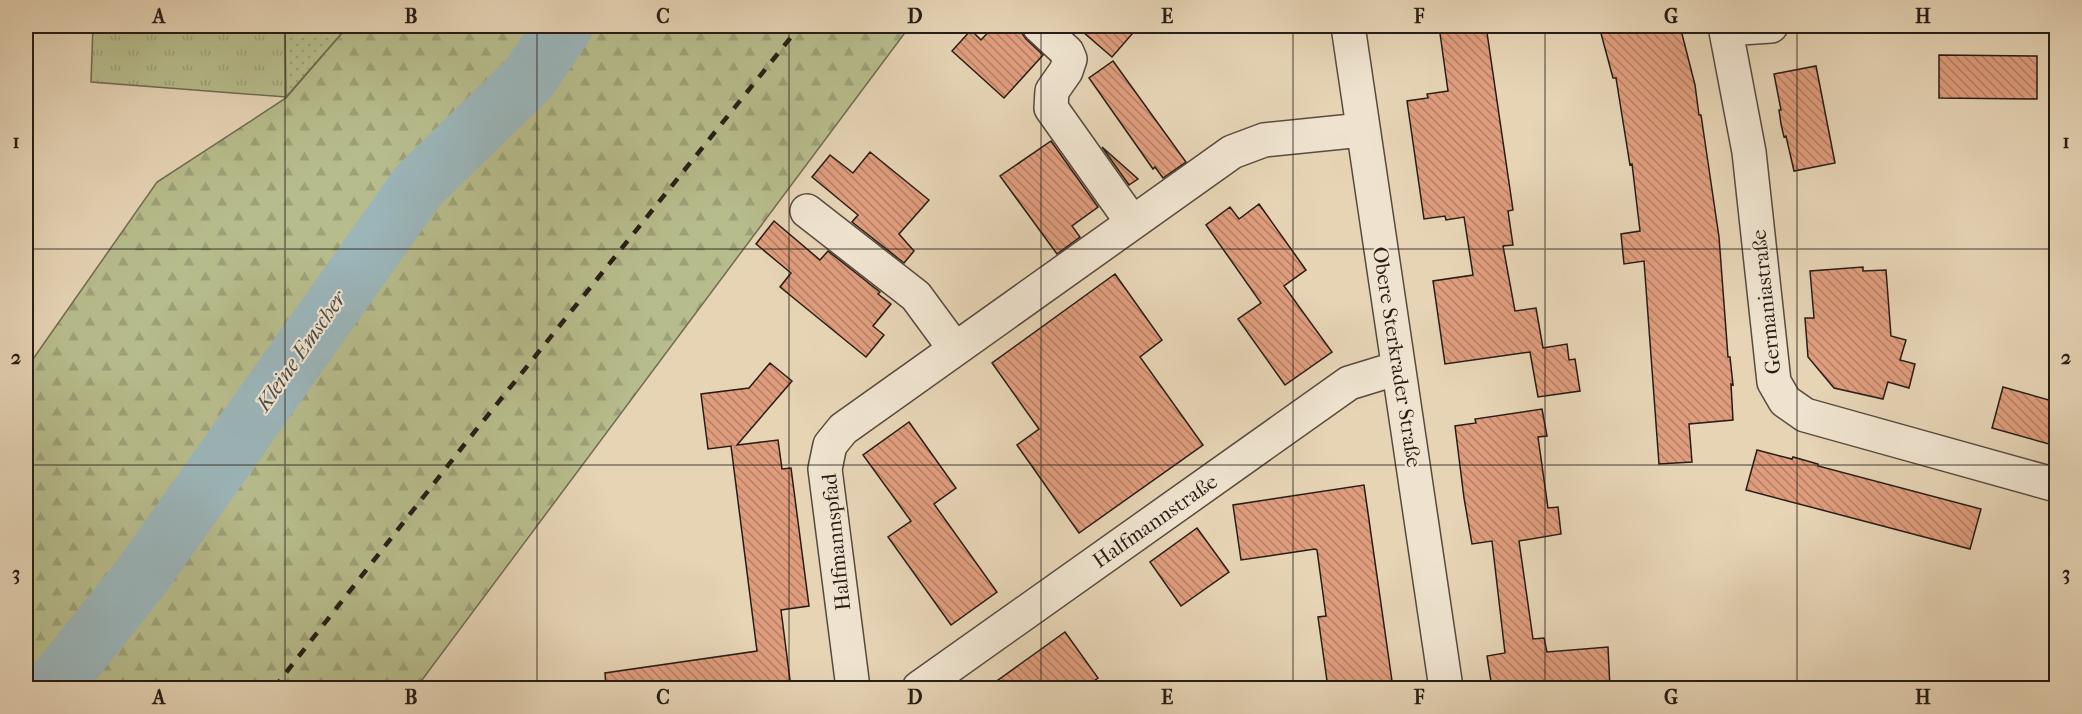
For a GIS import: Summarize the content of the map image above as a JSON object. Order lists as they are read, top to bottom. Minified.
{"streets":{"street":["Germaniastraße","Obere Sterkrader Straße","Halfmannstraße","Halfmannspfad"]},"crossings":[["Obere Sterkrader Straße","Halfmannstraße"],["Obere Sterkrader Straße","Halfmannspfad"]],"water":["Kleine Emscher"],"grid":{"columns":["A","B","C","D","E","F","G","H"],"rows":["1","2","3"]}}
